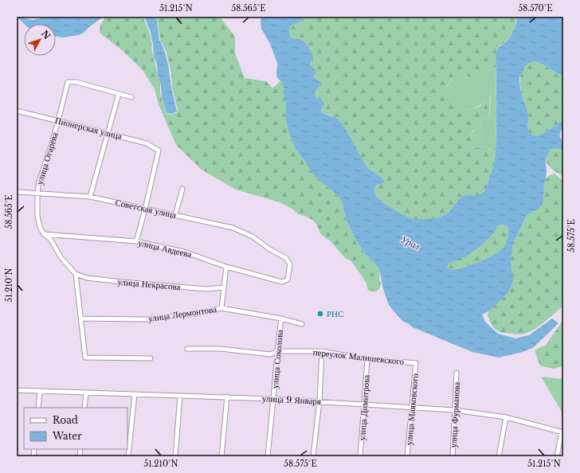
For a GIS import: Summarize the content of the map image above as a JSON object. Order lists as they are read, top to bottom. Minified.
{"streets":{"street":["Пионерская улица","улица Огарёва","Советская улица","улица Авдеева","улица Некрасова","улица Лермонтова","переулок Малишевского","улица Соколова","улица 9 Января","улица Димитрова","улица Маяковского","улица Фурманова"]},"crossings":[["Пионерская улица","улица Огарёва"],["Пионерская улица","Советская улица"],["улица Огарёва","Советская улица"],["улица Огарёва","улица Авдеева"],["улица Огарёва","улица Некрасова"],["Советская улица","улица Авдеева"],["улица Лермонтова","улица Соколова"],["переулок Малишевского","улица Соколова"],["переулок Малишевского","улица Димитрова"],["переулок Малишевского","улица Маяковского"],["улица Соколова","улица 9 Января"],["улица 9 Января","улица Димитрова"],["улица 9 Января","улица Маяковского"],["улица 9 Января","улица Фурманова"]],"water":["Урал"],"places":["РНС"],"legend":["Road","Water"],"north":"top right","coordinates":["51.215°N","58.565°E","58.570°E","58.575°E","51.210°N"]}
